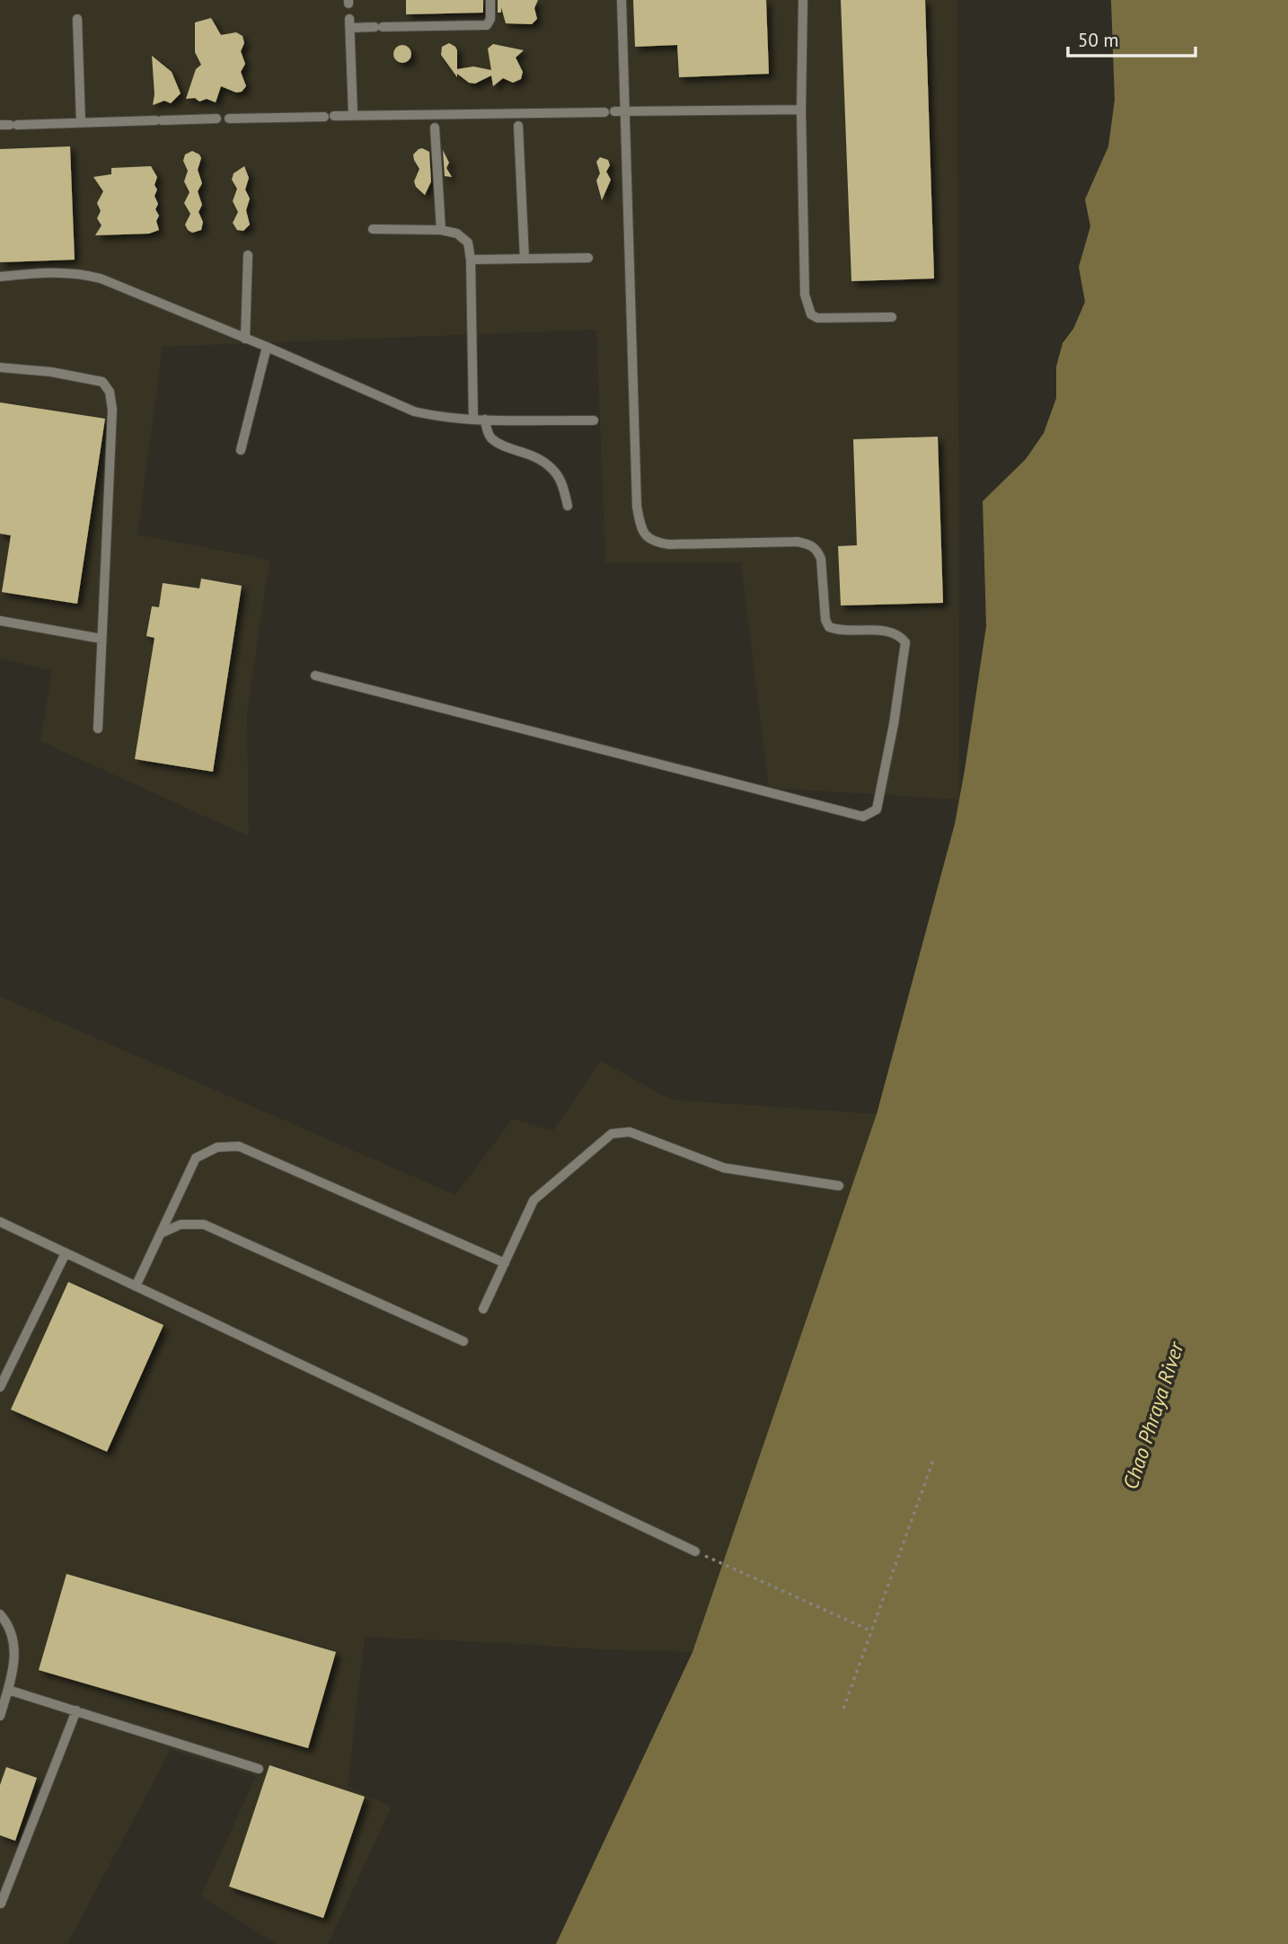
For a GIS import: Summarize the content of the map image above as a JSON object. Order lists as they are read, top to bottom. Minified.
{"water":["Chao Phraya River"],"scale_bar":"50 m"}
